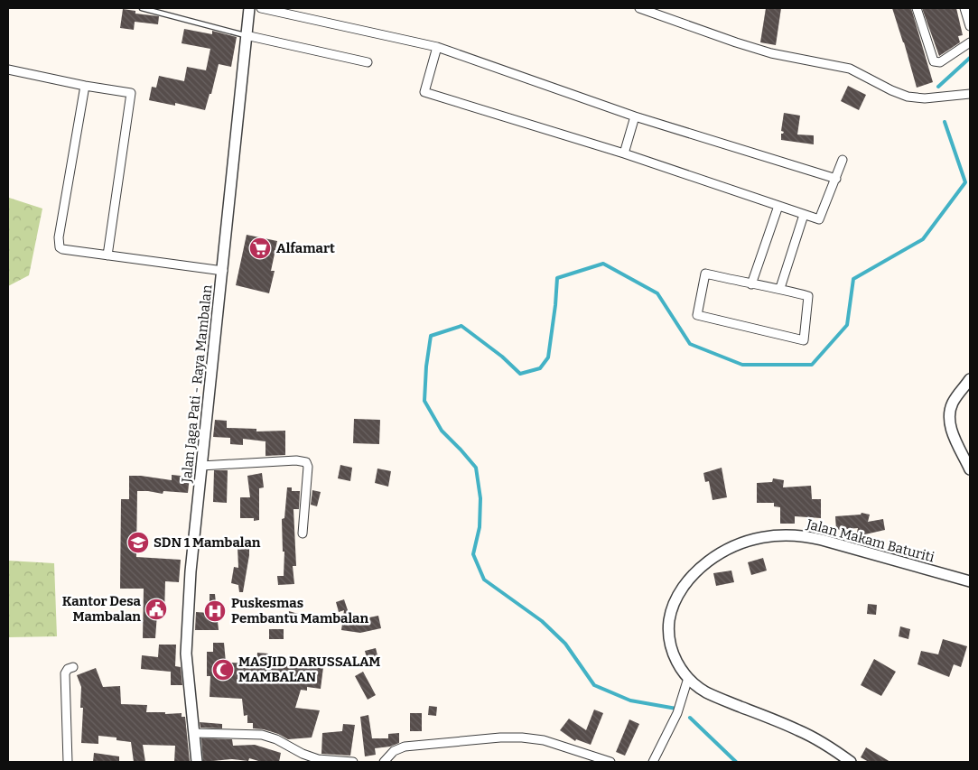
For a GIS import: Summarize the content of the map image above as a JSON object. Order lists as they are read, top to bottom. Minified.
{"streets":{"street":["Jalan Jaga Pati - Raya Mambalan","Jalan Makam Baturiti"]},"places":{"supermarket":["Alfamart"],"school or university":["SDN 1 Mambalan"],"public building":["Kantor Desa Mambalan"],"hospital":["Puskesmas Pembantu Mambalan"],"mosque":["MASJID DARUSSALAM MAMBALAN"]}}
